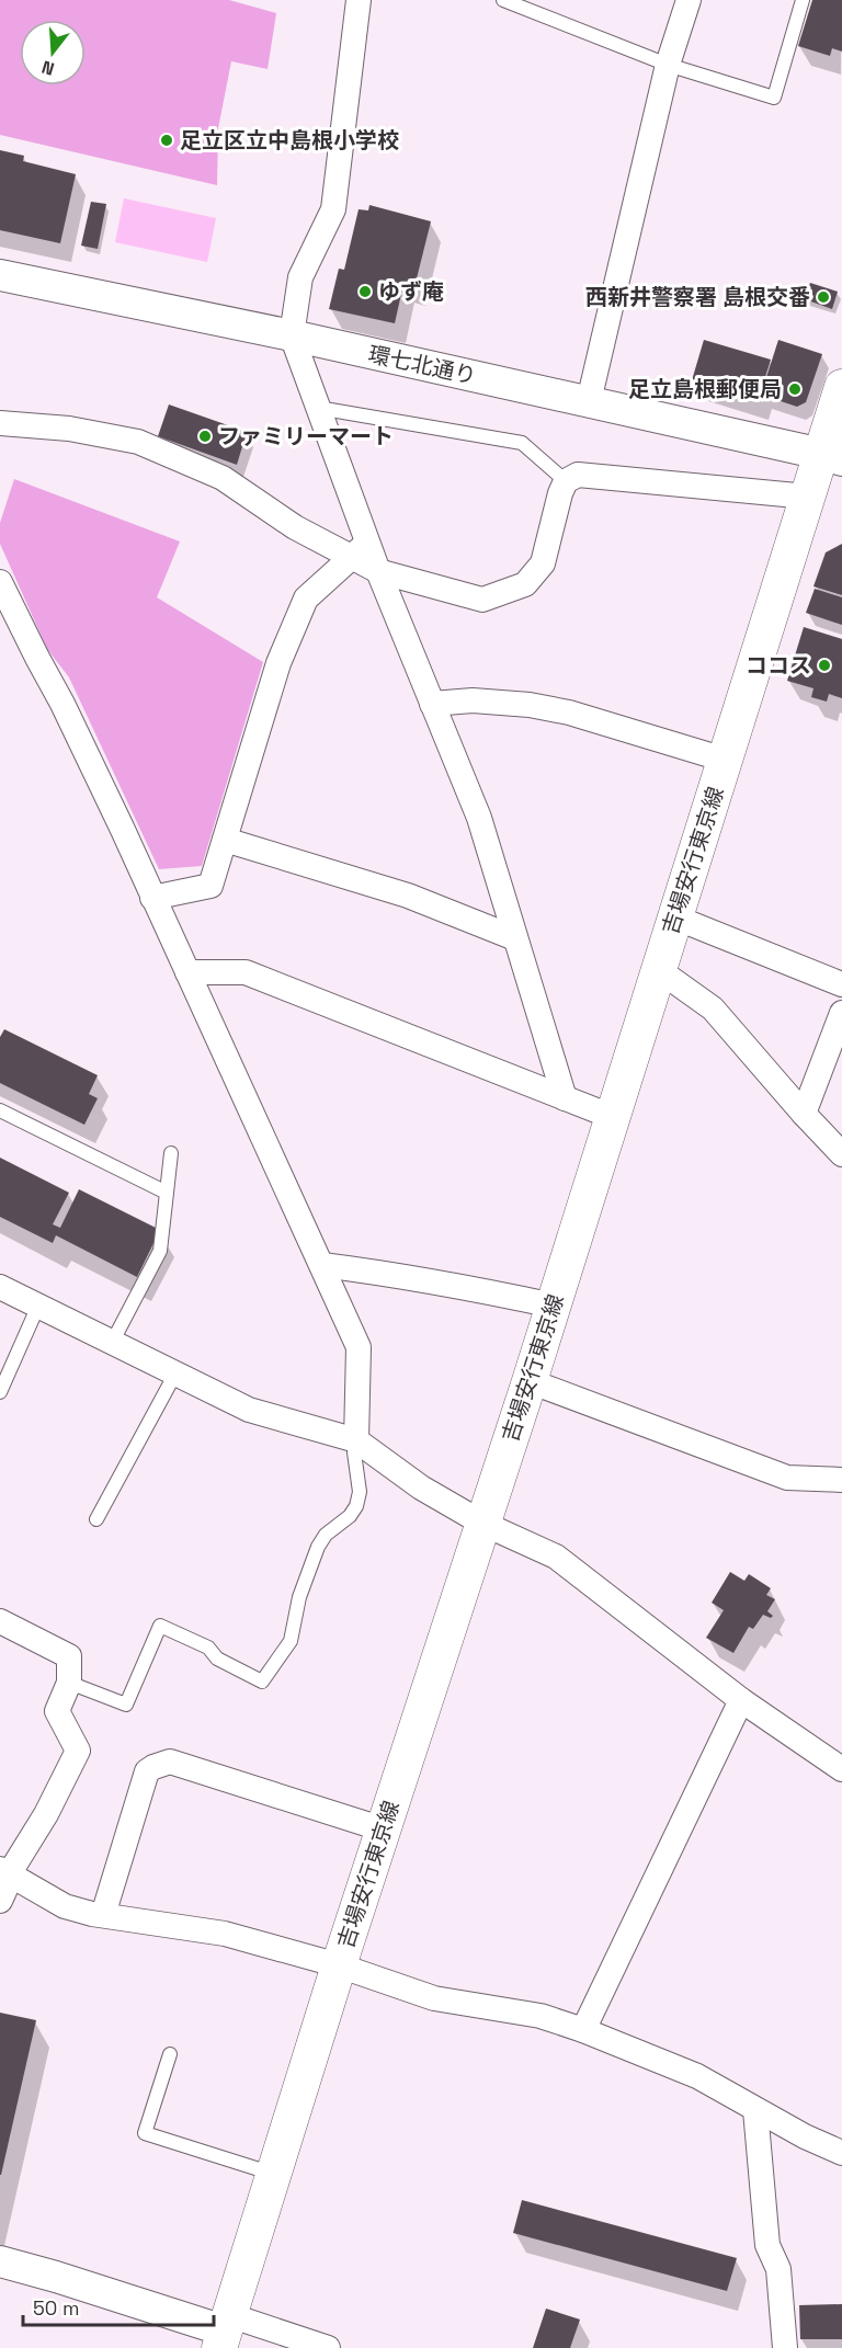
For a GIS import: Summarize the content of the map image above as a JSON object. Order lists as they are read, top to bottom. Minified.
{"streets":{"main road":["吉場安行東京線"],"street":["環七北通り"]},"crossings":[["環七北通り","吉場安行東京線"]],"places":["足立区立中島根小学校","ゆず庵","西新井警察署 島根交番","足立島根郵便局","ファミリーマート","ココス"],"scale_bar":"50 m","north":"bottom"}
